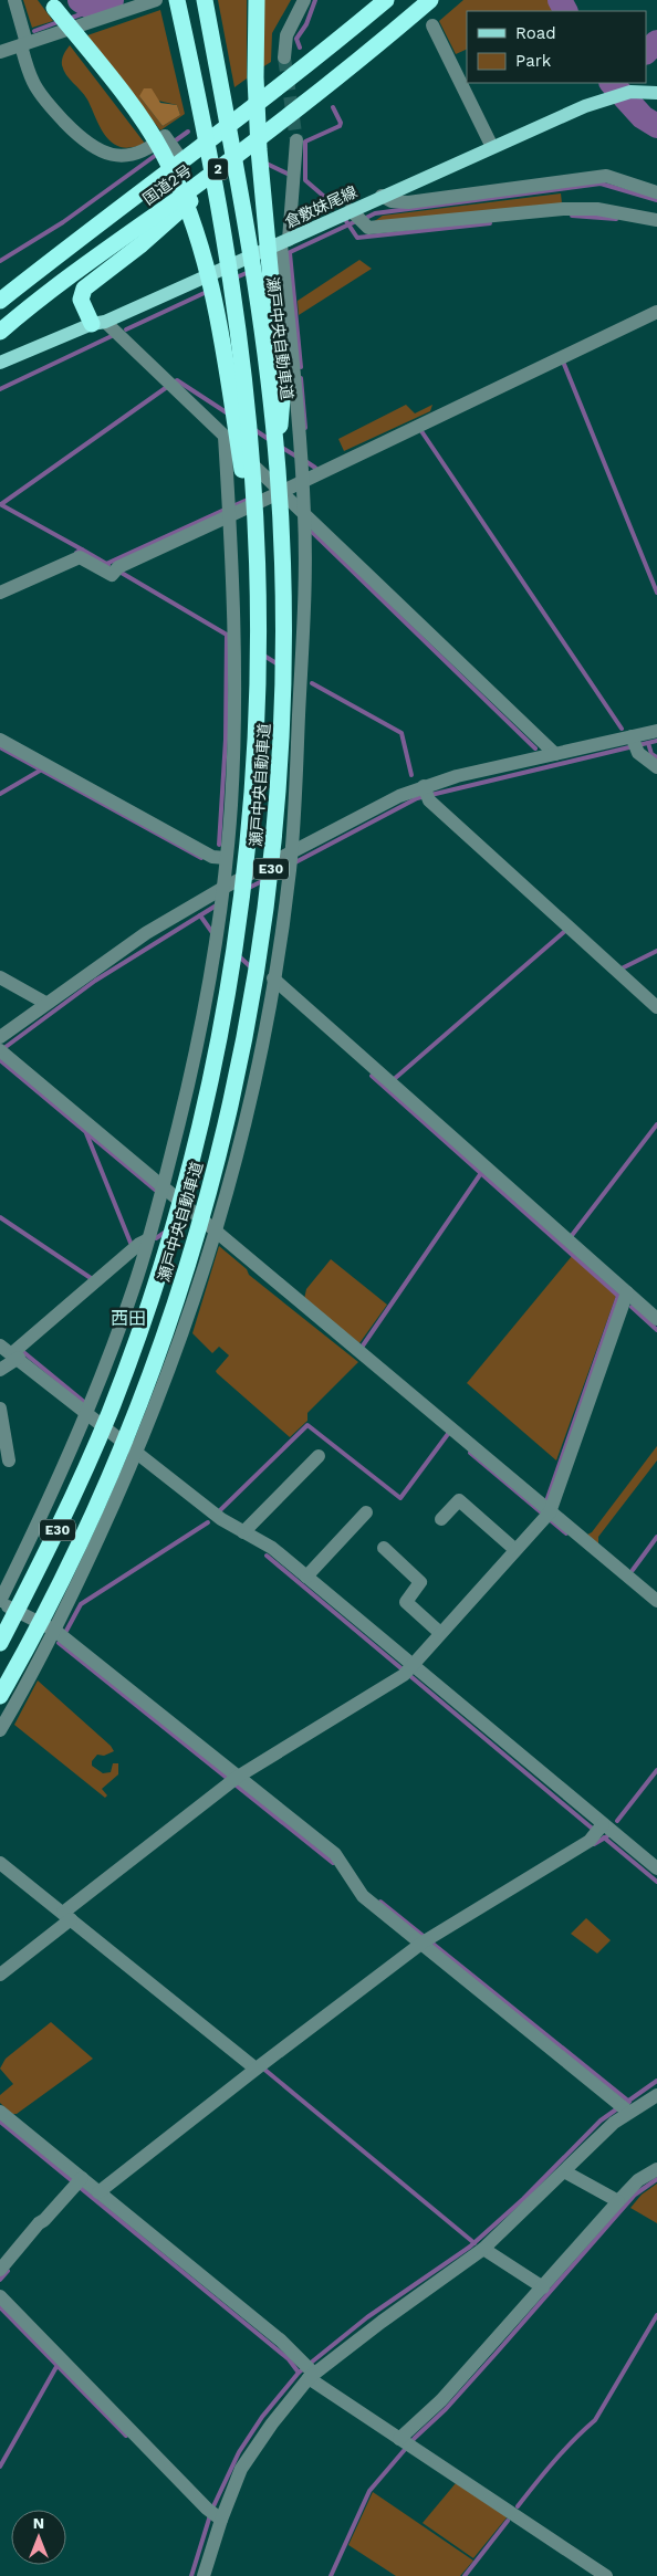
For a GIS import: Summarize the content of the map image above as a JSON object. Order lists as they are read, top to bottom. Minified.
{"streets":{"highway":["2","国道2号","瀬戸中央自動車道","E30"],"main road":["倉敷妹尾線"]},"districts":["西田"],"legend":["Road","Park"],"north":"top"}
